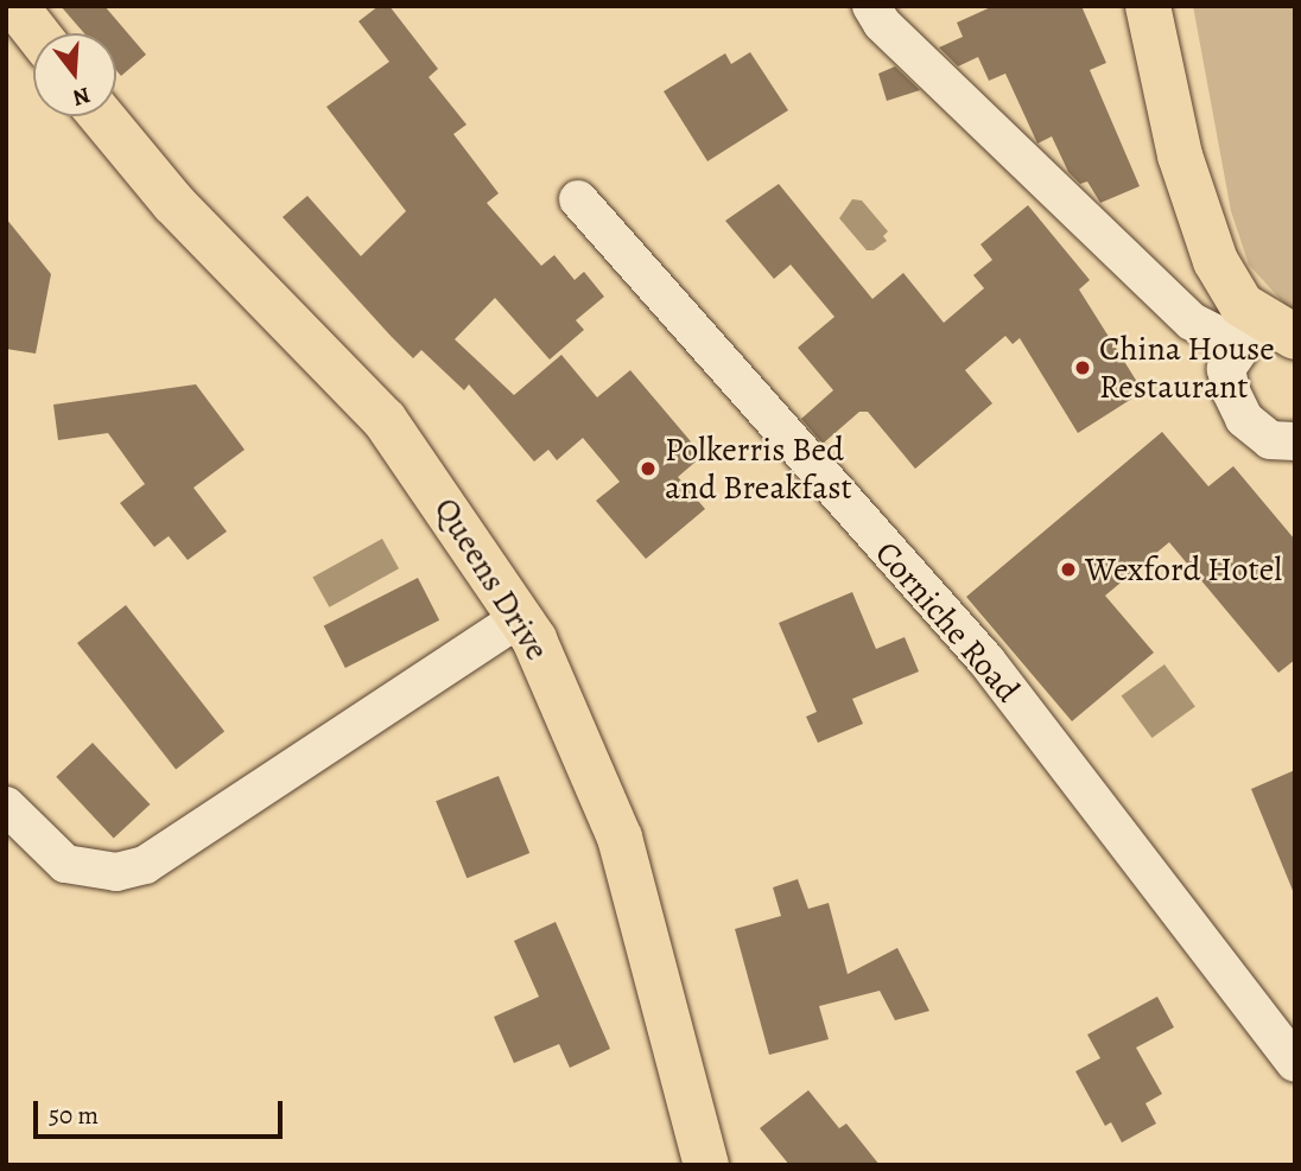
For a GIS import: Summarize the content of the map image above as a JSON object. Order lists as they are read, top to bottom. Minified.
{"streets":{"main road":["Queens Drive"],"street":["Corniche Road"]},"places":["China House Restaurant","Polkerris Bed and Breakfast","Wexford Hotel"],"scale_bar":"50 m","north":"bottom"}
